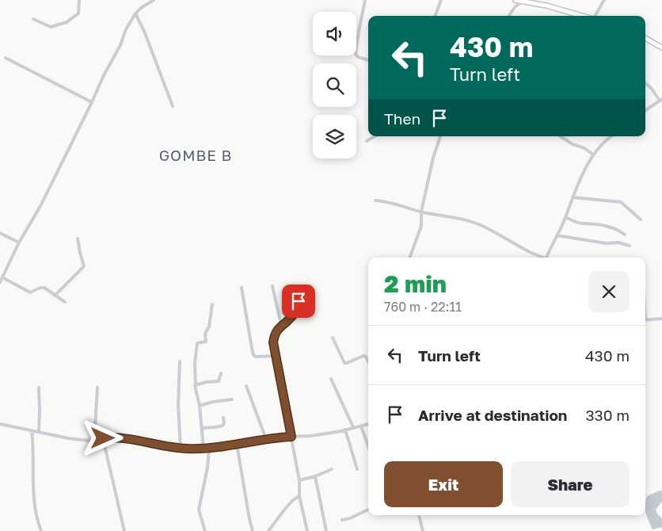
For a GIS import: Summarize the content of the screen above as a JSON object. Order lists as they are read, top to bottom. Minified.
{"districts":["GOMBE B"],"page":{"turn":["430 m","Turn left"],"then":"Then","heading":["2 min","760 m · 22:11"],"list":[{"name":"Turn left","value":"430 m"},{"name":"Arrive at destination","value":"330 m"}],"buttons":["Exit","Share"]}}
